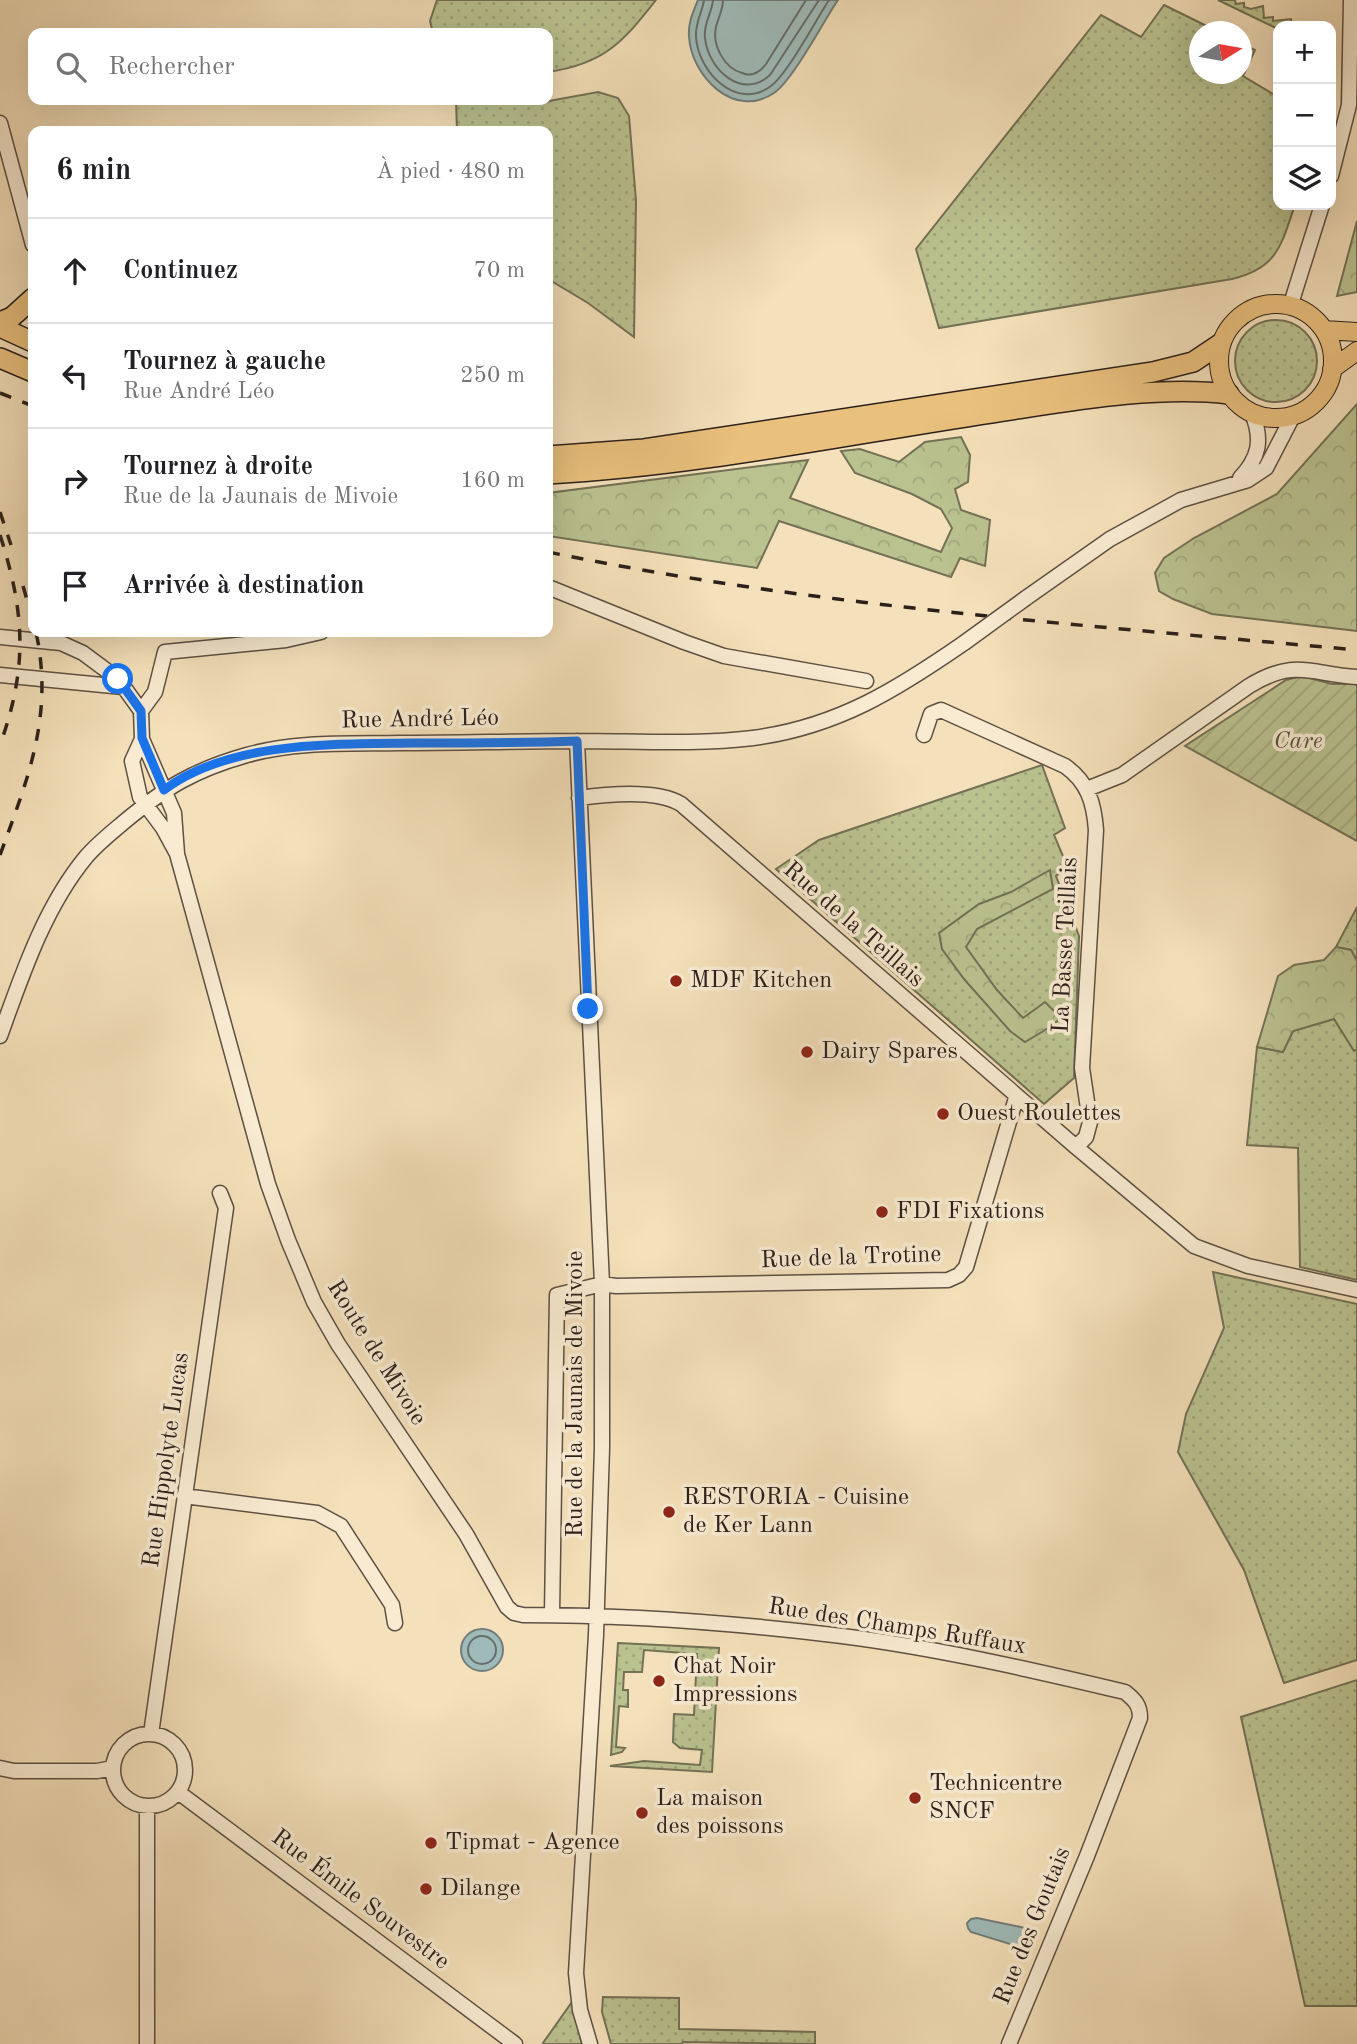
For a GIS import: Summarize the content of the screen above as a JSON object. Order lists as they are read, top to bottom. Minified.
{"streets":{"street":["Rue André Léo","Rue de la Teillais","La Basse Teillais","Rue de la Trotine","Route de Mivoie","Rue de la Jaunais de Mivoie","Rue Hippolyte Lucas","Rue des Champs Ruffaux","Rue Émile Souvestre","Rue des Goutais"]},"crossings":[["Rue André Léo","Route de Mivoie"],["Rue André Léo","Rue de la Jaunais de Mivoie"],["Rue de la Teillais","La Basse Teillais"],["Rue de la Teillais","Rue de la Trotine"],["Rue de la Teillais","Rue de la Jaunais de Mivoie"],["Rue de la Trotine","Route de Mivoie"],["Rue de la Trotine","Rue de la Jaunais de Mivoie"],["Route de Mivoie","Rue de la Jaunais de Mivoie"],["Route de Mivoie","Rue des Champs Ruffaux"],["Rue de la Jaunais de Mivoie","Rue des Champs Ruffaux"],["Rue Hippolyte Lucas","Rue Émile Souvestre"],["Rue des Champs Ruffaux","Rue des Goutais"]],"parks":["Care"],"places":["MDF Kitchen","Dairy Spares","Ouest Roulettes","FDI Fixations","RESTORIA - Cuisine de Ker Lann","Chat Noir Impressions","Technicentre SNCF","La maison des poissons","Tipmat - Agence","Dilange"],"north":"right","page":{"map_buttons":["+","−"],"search":"Rechercher","heading":["6 min","À pied · 480 m"],"list":[["Continuez","70 m"],["Tournez à gauche","Rue André Léo","250 m"],["Tournez à droite","Rue de la Jaunais de Mivoie","160 m"],"Arrivée à destination"]}}
